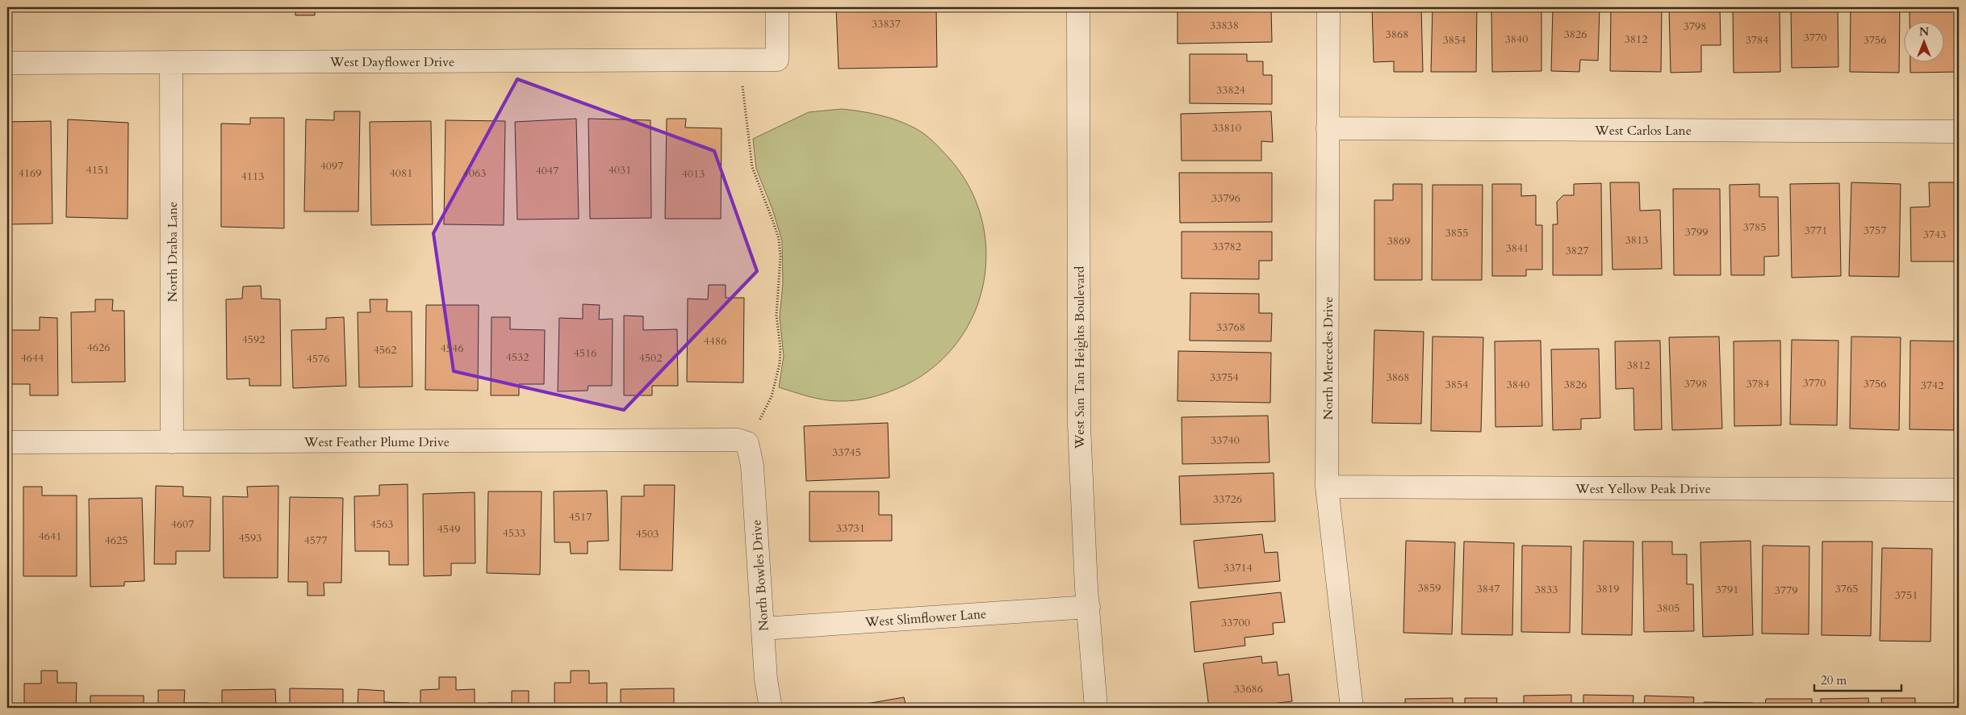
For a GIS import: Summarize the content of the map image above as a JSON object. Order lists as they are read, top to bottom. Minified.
{"streets":{"street":["West Dayflower Drive","West Carlos Lane","North Draba Lane","West San Tan Heights Boulevard","North Mercedes Drive","West Feather Plume Drive","West Yellow Peak Drive","North Bowles Drive","West Slimflower Lane"]},"crossings":[["West Dayflower Drive","North Draba Lane"],["West Carlos Lane","North Mercedes Drive"],["North Draba Lane","West Feather Plume Drive"],["West San Tan Heights Boulevard","West Slimflower Lane"],["North Mercedes Drive","West Yellow Peak Drive"],["West Feather Plume Drive","North Bowles Drive"],["North Bowles Drive","West Slimflower Lane"]],"house_numbers":["33837","33838","3798","3868","3826","3770","3840","3812","3854","3784","3756","33824","33810","4097","4151","4031","4047","4169","4081","4063","4013","4113","33796","3785","3771","3757","3799","3855","3743","3813","3869","33782","3841","3827","33768","4592","4486","4626","4546","4562","4516","4532","4644","4502","4576","3812","33754","3868","3770","3798","3784","3756","3854","3840","3826","3742","33740","33745","33726","4517","4607","4563","33731","4549","4533","4503","4641","4593","4625","4577","33714","3859","3847","3819","3765","3833","3791","3779","3751","3805","33700","33686"],"scale_bar":"20 m","north":"top"}
